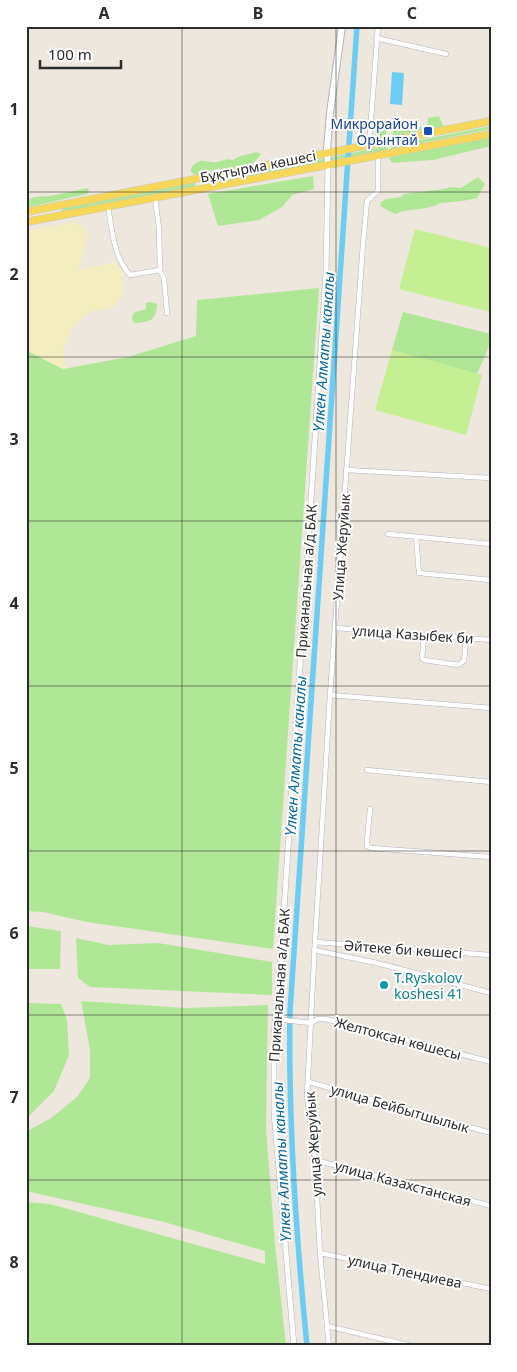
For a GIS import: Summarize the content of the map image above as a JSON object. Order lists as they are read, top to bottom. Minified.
{"streets":{"main road":["Бұқтырма көшесі","Приканальная а/д БАК"],"street":["Улица Жеруйык","улица Казыбек би","Әйтеке би көшесі","Желтоксан көшесы","улица Бейбытшылык","улица Жеруйык","улица Казахстанская","улица Тлендиева"]},"crossings":[["Бұқтырма көшесі","Улица Жеруйык"],["Бұқтырма көшесі","Приканальная а/д БАК"],["Улица Жеруйык","улица Казыбек би"],["Улица Жеруйык","Әйтеке би көшесі"],["Улица Жеруйык","улица Жеруйык"],["Приканальная а/д БАК","Желтоксан көшесы"],["Әйтеке би көшесі","улица Жеруйык"],["Желтоксан көшесы","улица Жеруйык"],["улица Бейбытшылык","улица Жеруйык"],["улица Жеруйык","улица Казахстанская"],["улица Жеруйык","улица Тлендиева"]],"water":["Үлкен Алматы каналы"],"places":{"transit":["Микрорайон Орынтай"],"other":["T.Ryskolov koshesi 41"]},"scale_bar":"100 m","grid":{"columns":["A","B","C"],"rows":["1","2","3","4","5","6","7","8"]}}
